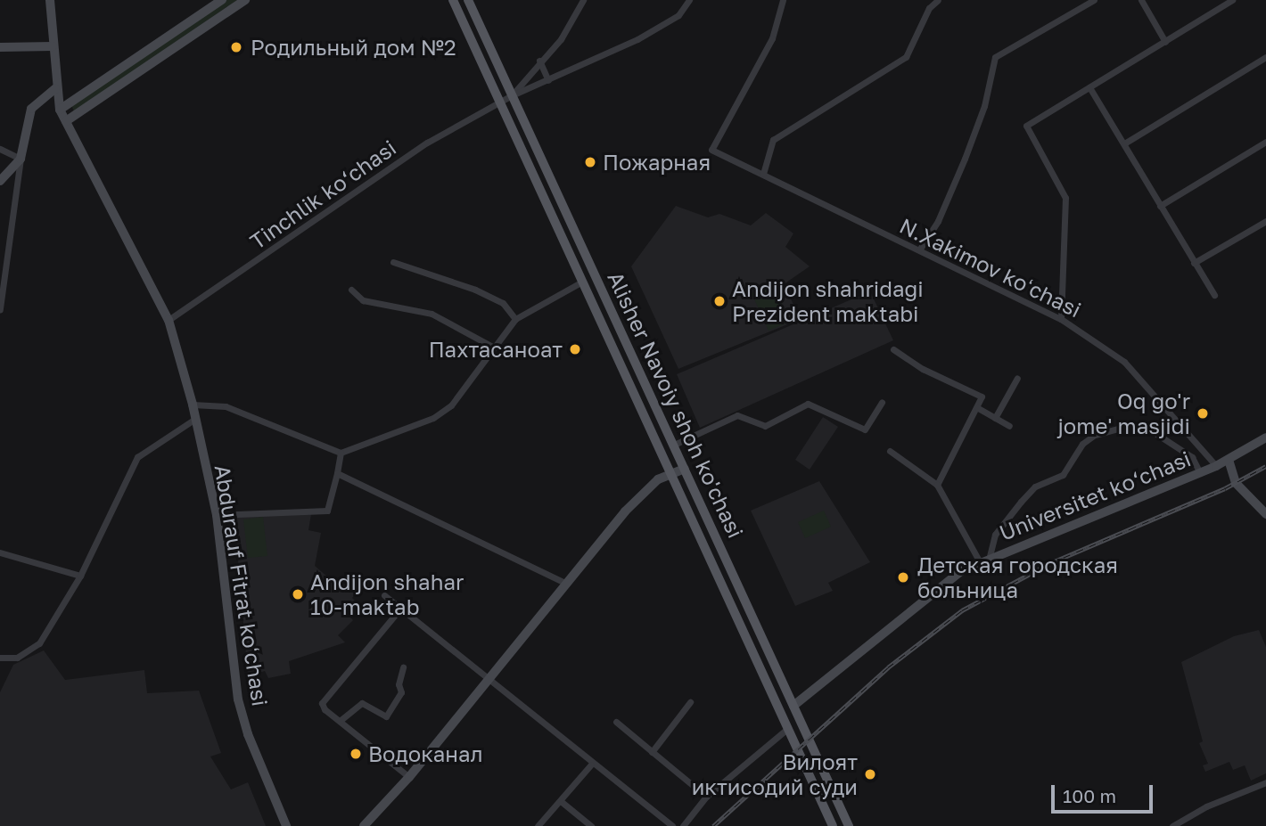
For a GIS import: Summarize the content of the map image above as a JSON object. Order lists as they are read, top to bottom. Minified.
{"streets":{"main road":["Alisher Navoiy shoh ko'chasi","Universitet kо‘chasi","Abdurauf Fitrat koʻchasi"],"street":["Tinchlik kо‘chasi","N.Xakimov koʻchasi"]},"crossings":[["Tinchlik kо‘chasi","Alisher Navoiy shoh ko'chasi"],["Tinchlik kо‘chasi","Abdurauf Fitrat koʻchasi"],["N.Xakimov koʻchasi","Universitet kо‘chasi"],["Alisher Navoiy shoh ko'chasi","Universitet kо‘chasi"]],"places":["Родильный дом №2","Пожарная","Andijon shahridagi Prezident maktabi","Пахтасаноат","Oq go'r jome' masjidi","Детская городская больница","Andijon shahar 10-maktab","Водоканал","Вилоят иктисодий суди"],"scale_bar":"100 m"}
